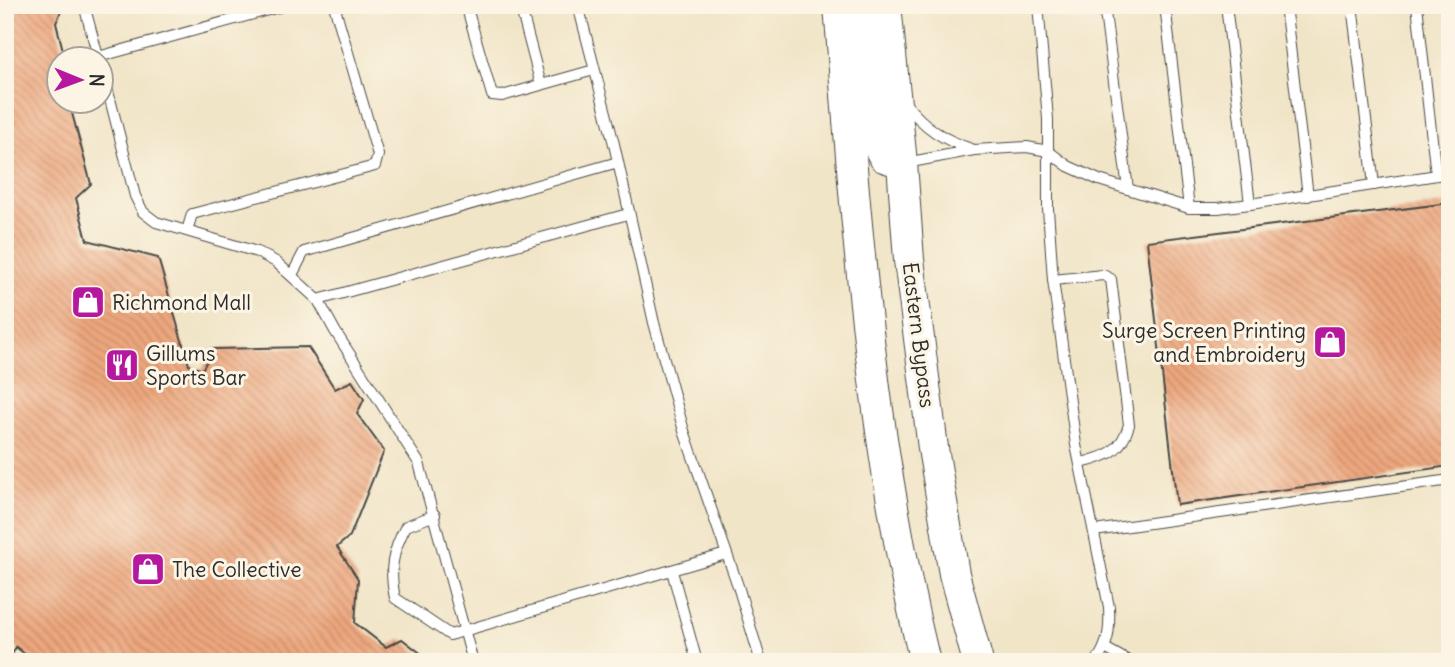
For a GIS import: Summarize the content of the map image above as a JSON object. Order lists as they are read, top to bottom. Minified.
{"streets":{"main road":["Eastern Bypass"]},"places":{"shop":["Richmond Mall","Surge Screen Printing and Embroidery","The Collective"],"restaurant":["Gillums Sports Bar"]},"north":"right"}
